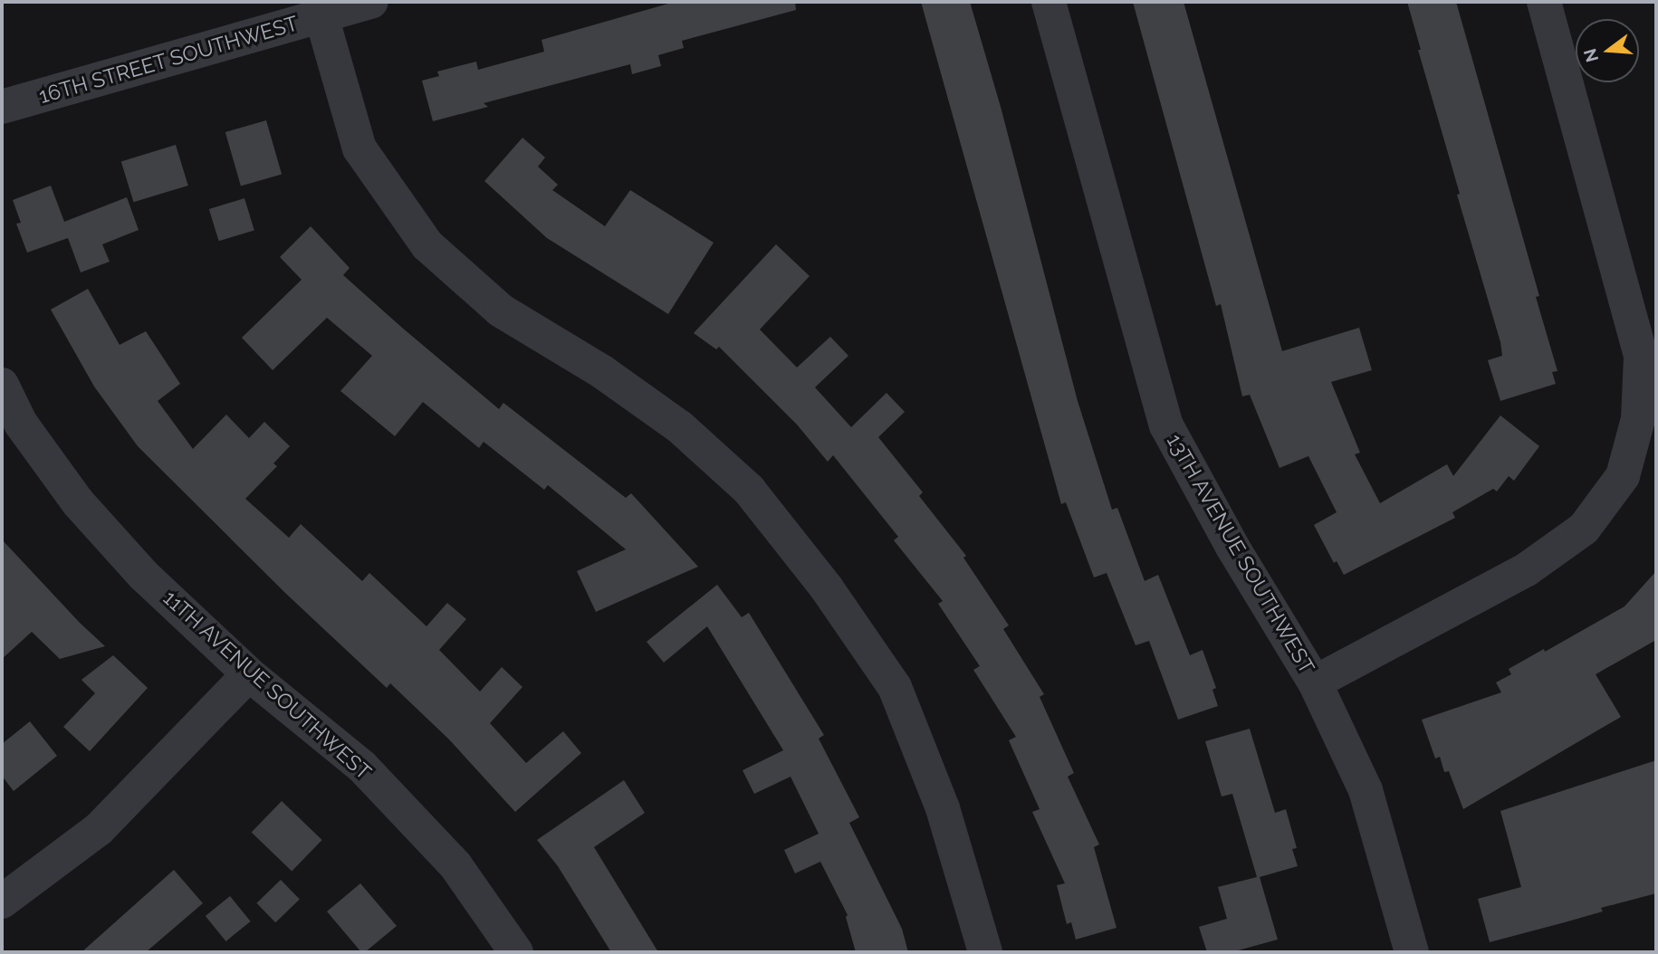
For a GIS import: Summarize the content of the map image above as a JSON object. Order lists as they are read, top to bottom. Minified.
{"streets":{"street":["16TH STREET SOUTHWEST","13TH AVENUE SOUTHWEST","11TH AVENUE SOUTHWEST"]},"north":"left"}
